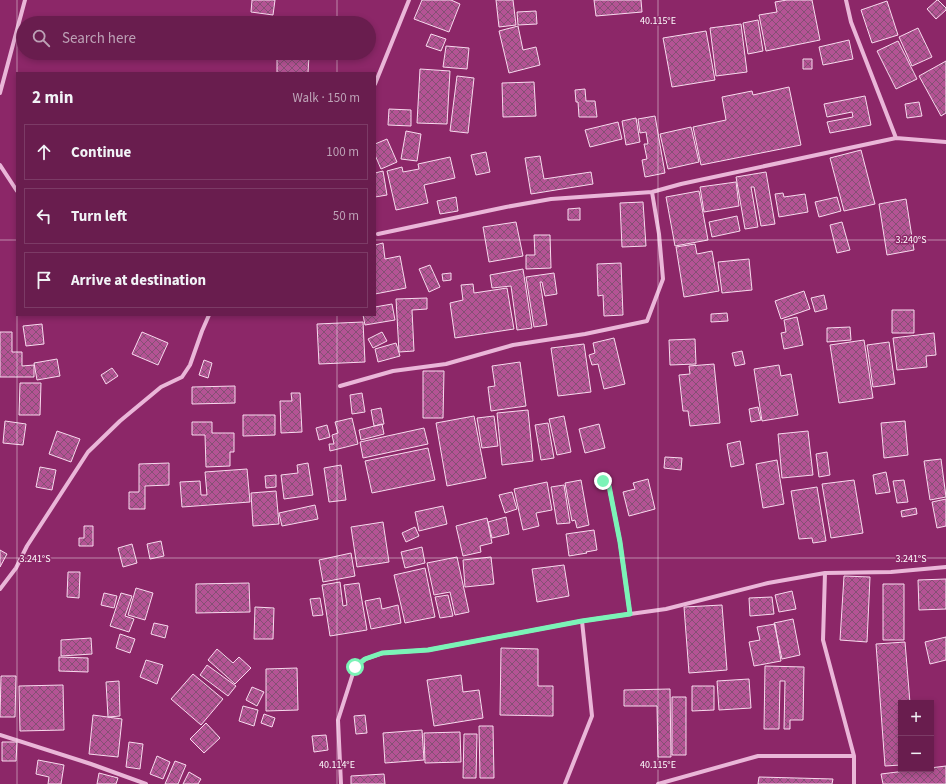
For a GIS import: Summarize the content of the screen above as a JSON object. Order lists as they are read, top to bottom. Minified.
{"page":{"search":"Search here","heading":["2 min","Walk · 150 m"],"list":[["Continue","100 m"],["Turn left","50 m"],"Arrive at destination"],"map_buttons":["+","−"]},"coordinates":["40.115°E","3.240°S","3.241°S","40.114°E"]}
